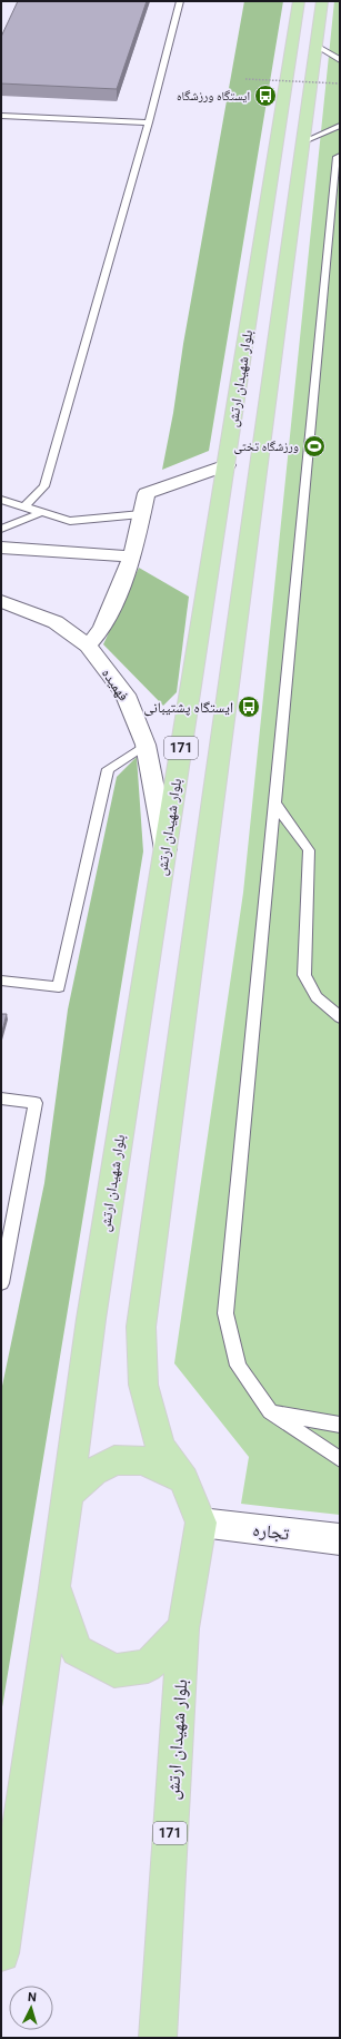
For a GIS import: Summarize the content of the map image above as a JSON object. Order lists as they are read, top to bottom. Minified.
{"streets":{"main road":["بلوار شهیدان ارتش","فهمیده","171","تجاره"]},"crossings":[["بلوار شهیدان ارتش","فهمیده"],["بلوار شهیدان ارتش","تجاره"]],"places":{"bus stop":["ایستگاه ورزشگاه","ایستگاه پشتیبانی"],"sports":["ورزشگاه تختی"]},"north":"top"}
